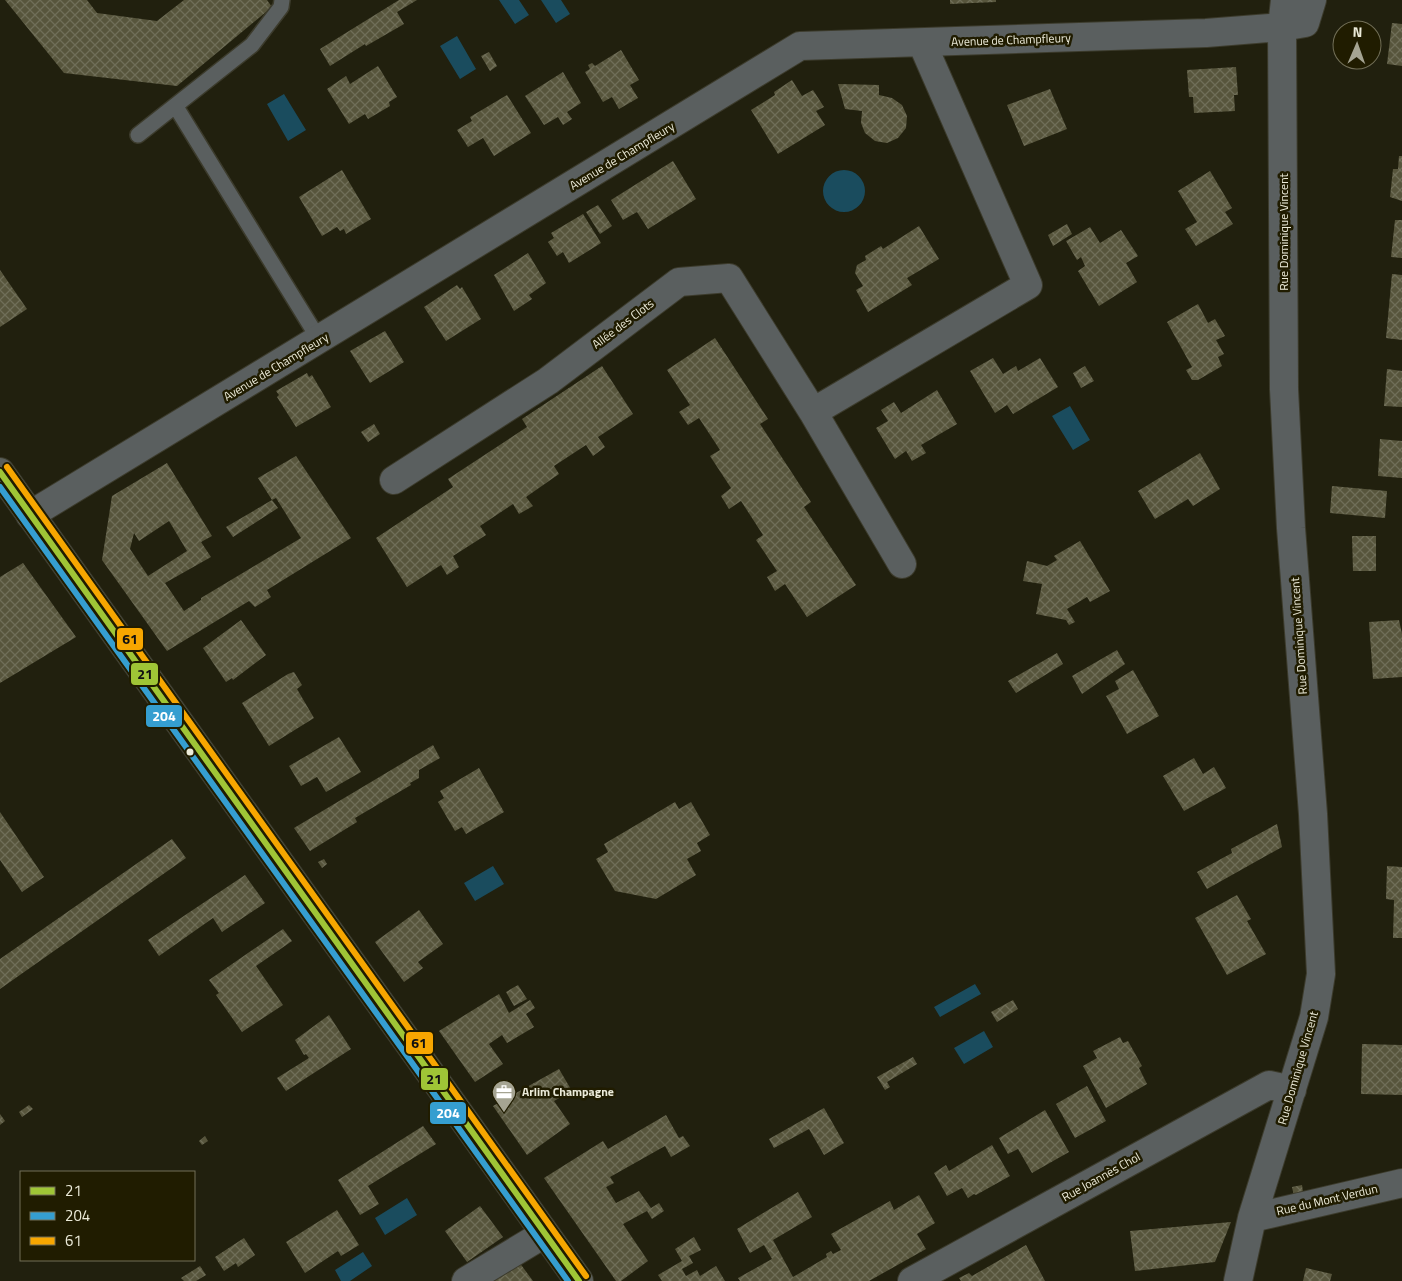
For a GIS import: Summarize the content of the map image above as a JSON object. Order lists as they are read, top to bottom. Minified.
{"streets":{"street":["Avenue de Champfleury","Rue Dominique Vincent","Allée des Clots","Rue Joannès Chol","Rue du Mont Verdun"]},"crossings":[["Avenue de Champfleury","Rue Dominique Vincent"],["Rue Dominique Vincent","Rue Joannès Chol"],["Rue Dominique Vincent","Rue du Mont Verdun"]],"places":{"office":["Arlim Champagne"]},"lines":["transit line 61","transit line 21","transit line 204"],"legend":["21","204","61"],"north":"top"}
